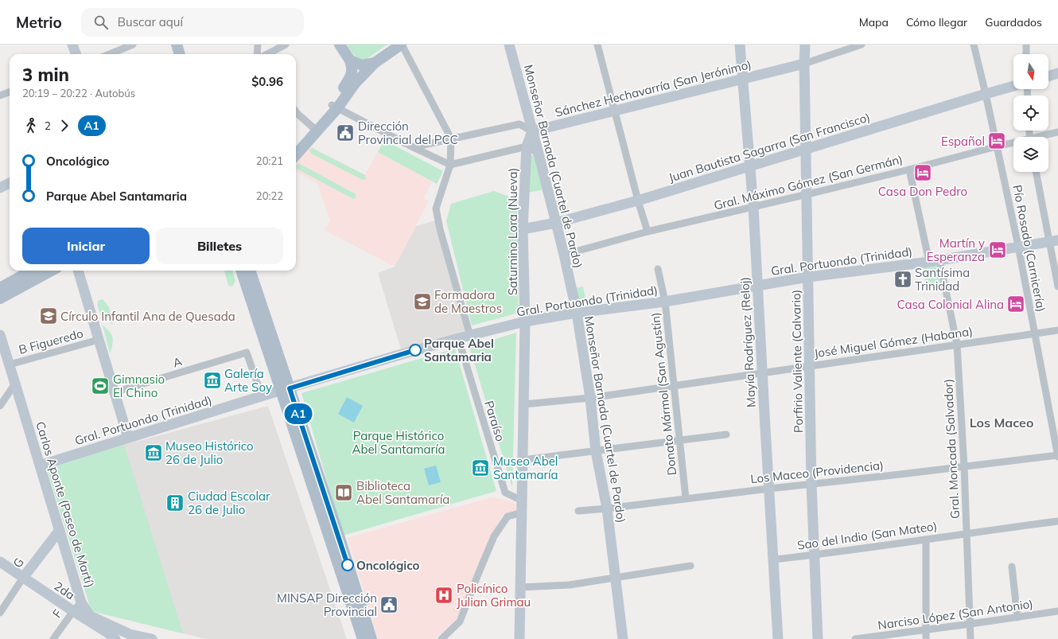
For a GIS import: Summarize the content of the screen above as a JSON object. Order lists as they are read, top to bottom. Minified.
{"streets":{"street":["Sánchez Hechavarría (San Jerónimo)","Juan Bautista Sagarra (San Francisco)","Monseñor Barnada (Cuartel de Pardo)","Gral. Máximo Gómez (San Germán)","Saturnino Lora (Nueva)","Pío Rosado (Carnicería)","Gral. Portuondo (Trinidad)","B Figueredo","Mayía Rodríguez (Reloj)","José Miguel Gómez (Habana)","Porfirio Valiente (Calvario)","A","Donato Mármol (San Agustín)","Paraíso","Gral. Moncada (Salvador)","Los Maceo (Providencia)","Carlos Aponte (Paseo de Martí)","Sao del Indio (San Mateo)","G","2da","F","Narciso López (San Antonio)"]},"crossings":[["Sánchez Hechavarría (San Jerónimo)","Monseñor Barnada (Cuartel de Pardo)"],["Sánchez Hechavarría (San Jerónimo)","Saturnino Lora (Nueva)"],["Sánchez Hechavarría (San Jerónimo)","Mayía Rodríguez (Reloj)"],["Sánchez Hechavarría (San Jerónimo)","Porfirio Valiente (Calvario)"],["Juan Bautista Sagarra (San Francisco)","Monseñor Barnada (Cuartel de Pardo)"],["Juan Bautista Sagarra (San Francisco)","Saturnino Lora (Nueva)"],["Juan Bautista Sagarra (San Francisco)","Pío Rosado (Carnicería)"],["Juan Bautista Sagarra (San Francisco)","Mayía Rodríguez (Reloj)"],["Juan Bautista Sagarra (San Francisco)","Porfirio Valiente (Calvario)"],["Monseñor Barnada (Cuartel de Pardo)","Gral. Máximo Gómez (San Germán)"],["Monseñor Barnada (Cuartel de Pardo)","Saturnino Lora (Nueva)"],["Monseñor Barnada (Cuartel de Pardo)","Gral. Portuondo (Trinidad)"],["Monseñor Barnada (Cuartel de Pardo)","José Miguel Gómez (Habana)"],["Monseñor Barnada (Cuartel de Pardo)","Los Maceo (Providencia)"],["Gral. Máximo Gómez (San Germán)","Pío Rosado (Carnicería)"],["Gral. Máximo Gómez (San Germán)","Mayía Rodríguez (Reloj)"],["Gral. Máximo Gómez (San Germán)","Porfirio Valiente (Calvario)"],["Saturnino Lora (Nueva)","Gral. Portuondo (Trinidad)"],["Saturnino Lora (Nueva)","José Miguel Gómez (Habana)"],["Saturnino Lora (Nueva)","Paraíso"],["Pío Rosado (Carnicería)","Gral. Portuondo (Trinidad)"],["Pío Rosado (Carnicería)","José Miguel Gómez (Habana)"],["Pío Rosado (Carnicería)","Los Maceo (Providencia)"],["Gral. Portuondo (Trinidad)","Mayía Rodríguez (Reloj)"],["Gral. Portuondo (Trinidad)","Porfirio Valiente (Calvario)"],["Gral. Portuondo (Trinidad)","A"],["Gral. Portuondo (Trinidad)","Donato Mármol (San Agustín)"],["Gral. Portuondo (Trinidad)","Paraíso"],["Gral. Portuondo (Trinidad)","Gral. Moncada (Salvador)"],["Gral. Portuondo (Trinidad)","Carlos Aponte (Paseo de Martí)"],["B Figueredo","Carlos Aponte (Paseo de Martí)"],["Mayía Rodríguez (Reloj)","José Miguel Gómez (Habana)"],["Mayía Rodríguez (Reloj)","Los Maceo (Providencia)"],["Mayía Rodríguez (Reloj)","Sao del Indio (San Mateo)"],["José Miguel Gómez (Habana)","Porfirio Valiente (Calvario)"],["José Miguel Gómez (Habana)","Donato Mármol (San Agustín)"],["José Miguel Gómez (Habana)","Gral. Moncada (Salvador)"],["Porfirio Valiente (Calvario)","Los Maceo (Providencia)"],["Porfirio Valiente (Calvario)","Sao del Indio (San Mateo)"],["Donato Mármol (San Agustín)","Los Maceo (Providencia)"],["Gral. Moncada (Salvador)","Los Maceo (Providencia)"],["Gral. Moncada (Salvador)","Sao del Indio (San Mateo)"],["Gral. Moncada (Salvador)","Narciso López (San Antonio)"],["Carlos Aponte (Paseo de Martí)","G"],["Carlos Aponte (Paseo de Martí)","F"],["G","2da"],["2da","F"]],"districts":["Los Maceo"],"parks":["Parque Histórico Abel Santamaría"],"places":{"public building":["Dirección Provincial del PCC","MINSAP Dirección Provincial"],"hotel":["Español","Casa Don Pedro","Martín y Esperanza","Casa Colonial Alina"],"church":["Santísima Trinidad"],"school or university":["Formadora de Maestros","Círculo Infantil Ana de Quesada"],"other":["Parque Abel Santamaria","Oncológico"],"museum":["Galería Arte Soy","Museo Histórico 26 de Julio","Museo Abel Santamaría"],"sports":["Gimnasio El Chino"],"library":["Biblioteca Abel Santamaría"],"building":["Ciudad Escolar 26 de Julio"],"hospital":["Policínico Julian Grimau"]},"lines":["bus line A1"],"north":"bottom","page":{"header":"Metrio","search":"Buscar aquí","nav":["Mapa","Cómo llegar","Guardados"],"on_map":"A1","heading":["3 min","20:19 – 20:22 · Autobús","$0.96"],"legs":["2","A1"],"list":[{"name":"Oncológico","value":"20:21"},{"name":"Parque Abel Santamaria","value":"20:22"}],"buttons":["Iniciar","Billetes"]}}
